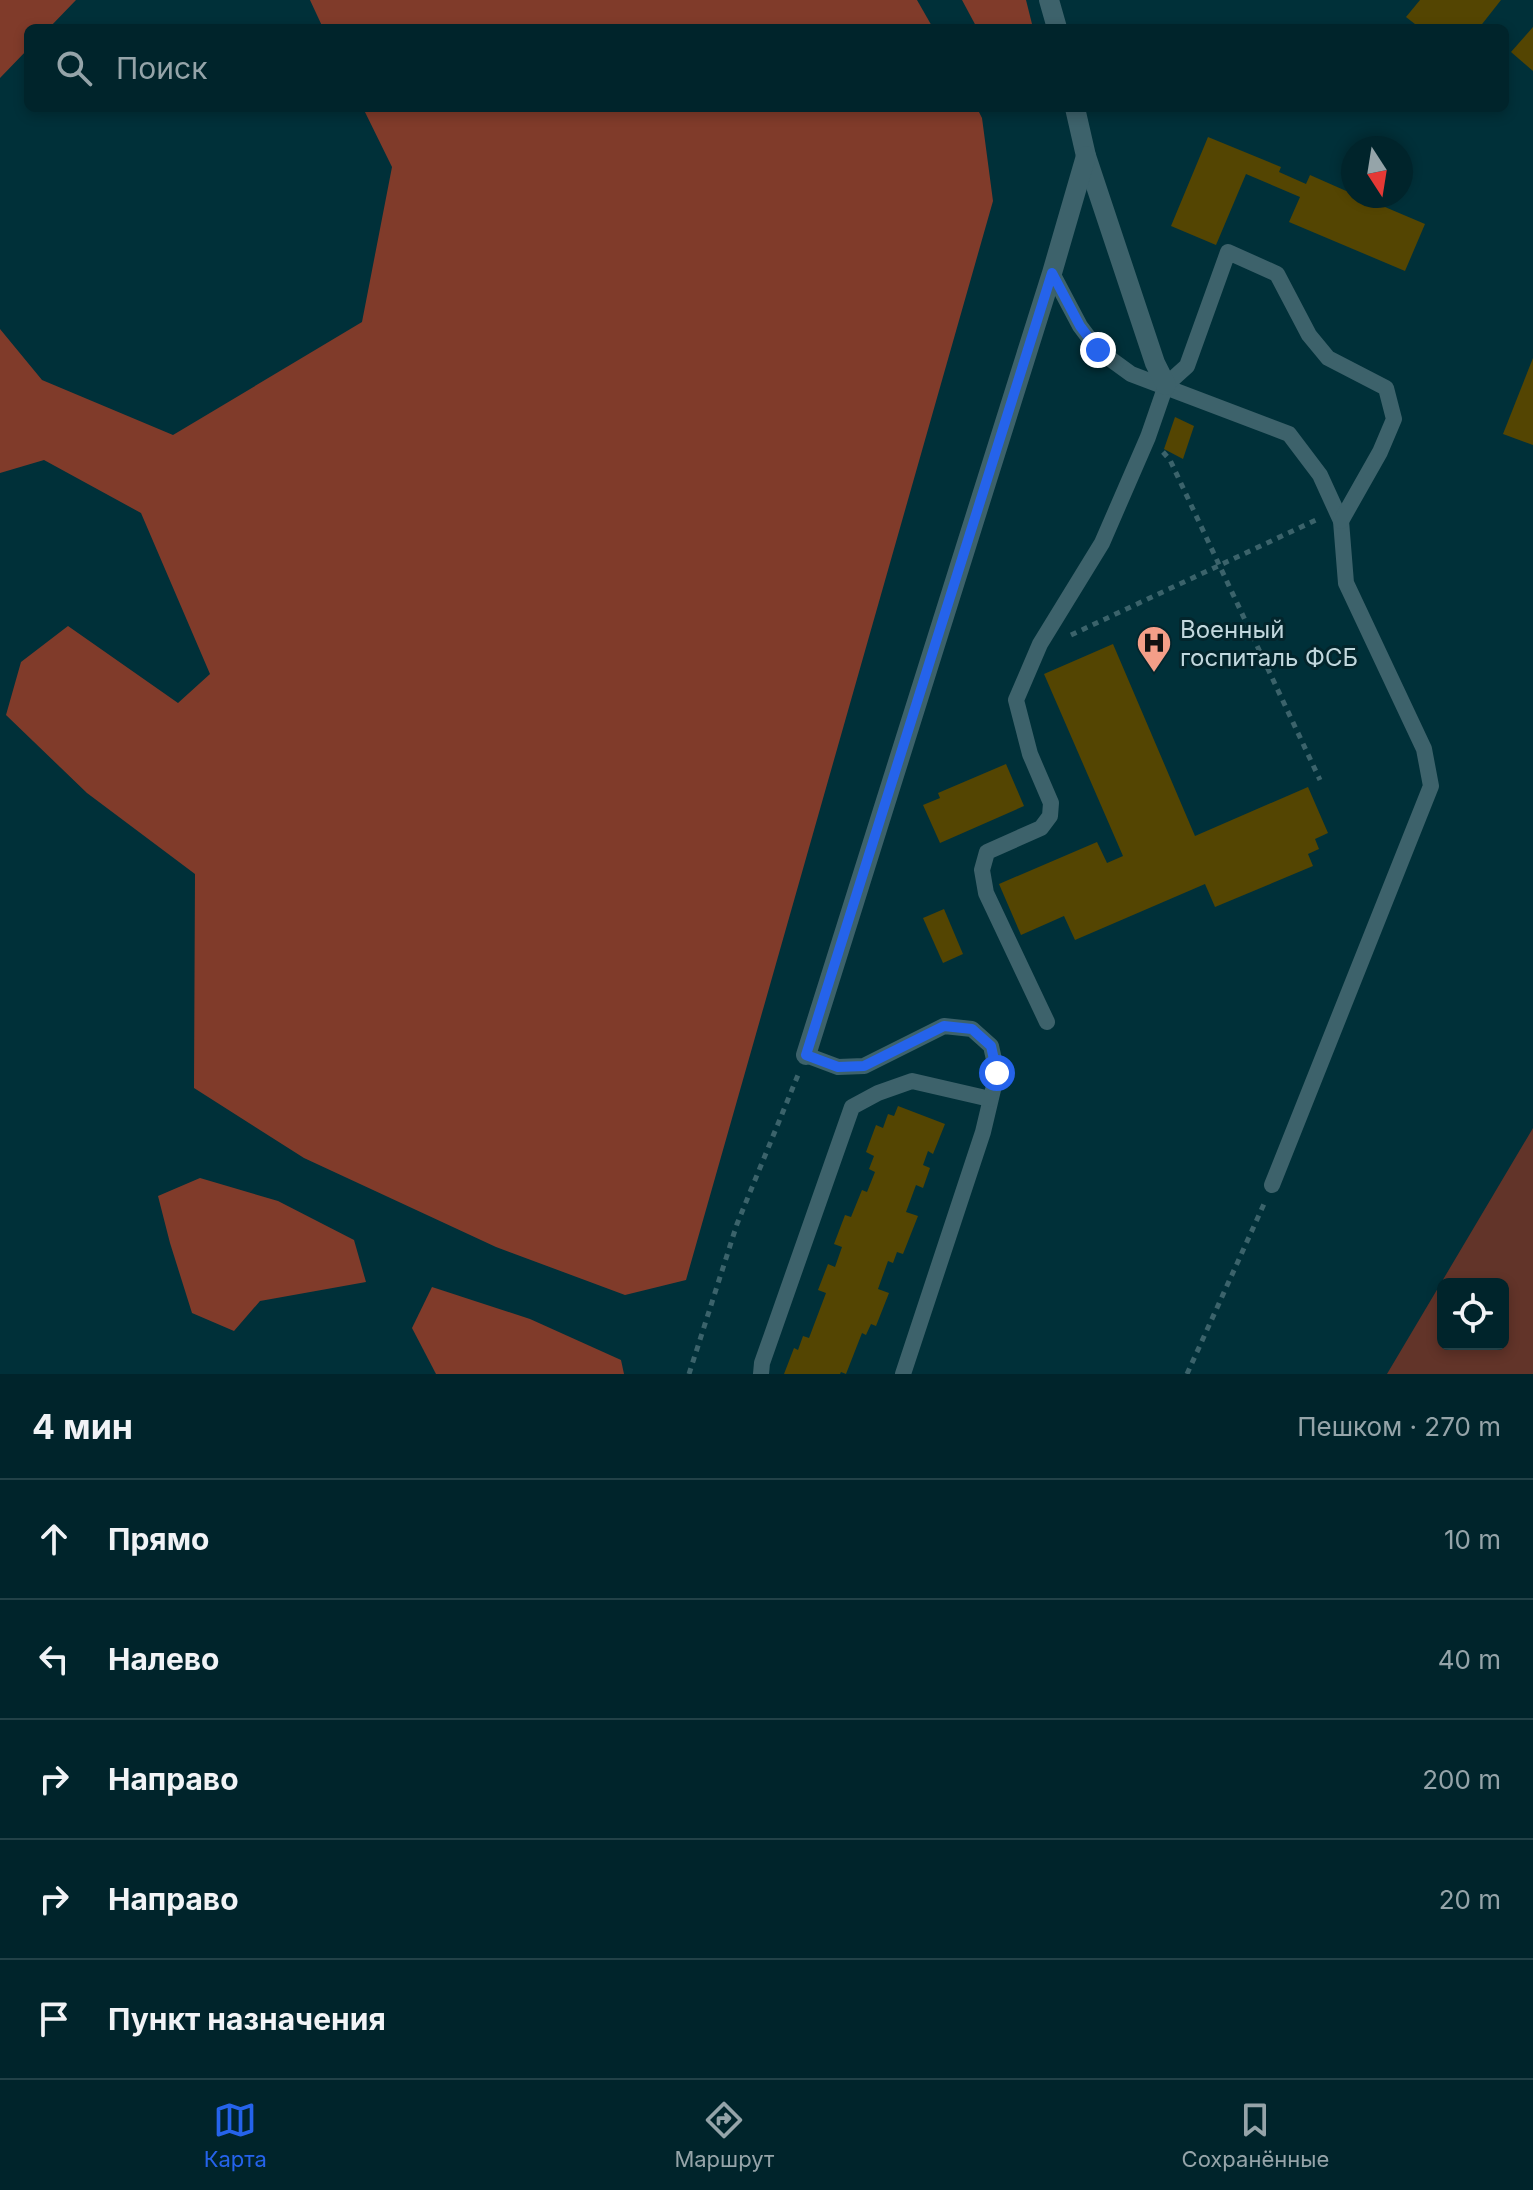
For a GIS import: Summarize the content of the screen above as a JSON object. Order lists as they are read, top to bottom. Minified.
{"places":{"hospital":["Военный госпиталь ФСБ"]},"north":"bottom","page":{"search":"Поиск","heading":["4 мин","Пешком · 270 m"],"list":[["Прямо","10 m"],["Налево","40 m"],["Направо","200 m"],["Направо","20 m"],"Пункт назначения"],"nav":["Карта","Маршрут","Сохранённые"]}}
